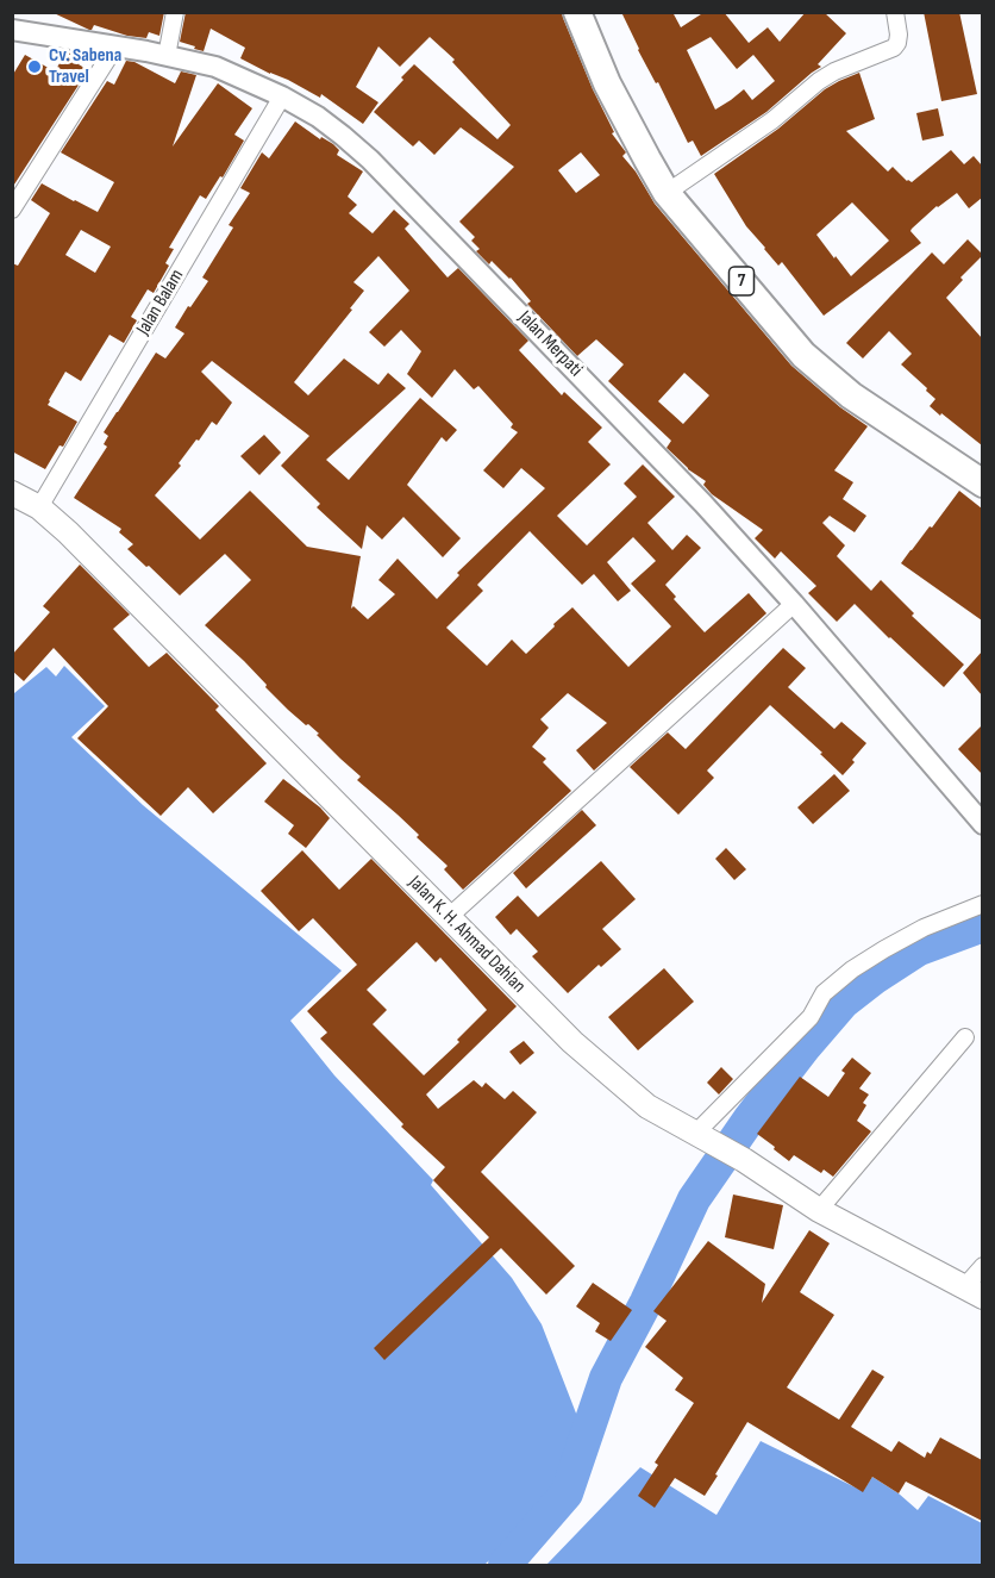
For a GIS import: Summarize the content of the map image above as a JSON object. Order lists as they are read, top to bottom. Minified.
{"streets":{"highway":["7"],"main road":["Jalan K. H. Ahmad Dahlan"],"street":["Jalan Balam","Jalan Merpati"]},"crossings":[["Jalan Balam","Jalan Merpati"],["Jalan Balam","Jalan K. H. Ahmad Dahlan"]],"places":["Cv. Sabena Travel"]}
